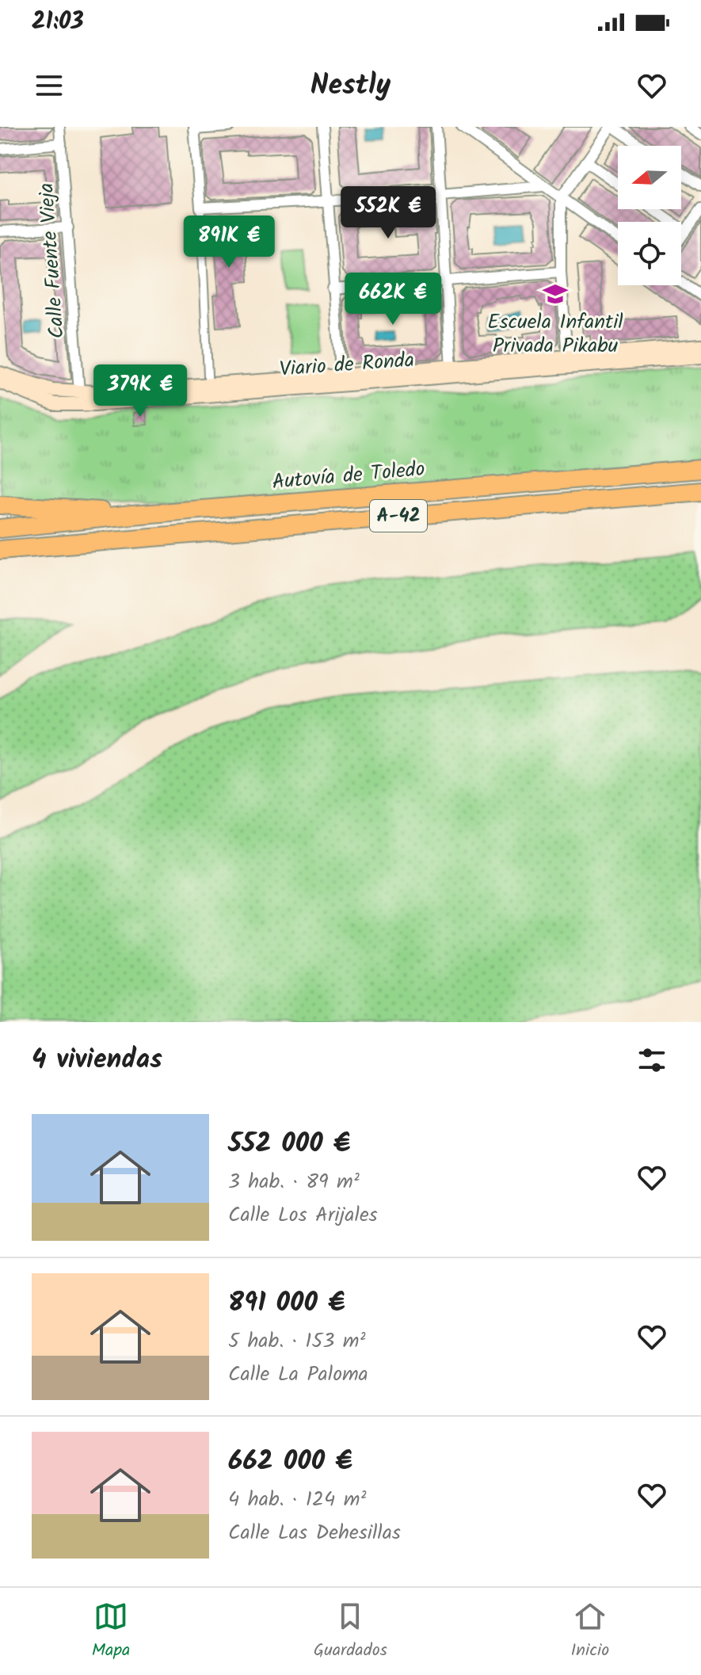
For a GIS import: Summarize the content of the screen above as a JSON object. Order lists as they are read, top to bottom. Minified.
{"streets":{"highway":["Autovía de Toledo","A-42"],"main road":["Viario de Ronda"],"street":["Calle Fuente Vieja"]},"crossings":[["Calle Fuente Vieja","Viario de Ronda"]],"places":{"school or university":["Escuela Infantil Privada Pikabu"]},"north":"left","page":{"status":"21:03","header":"Nestly","price":["552K €","891K €","662K €","379K €"],"heading":"4 viviendas","list":[{"name":"552 000 €","note":"3 hab. · 89 m² · Calle Los Arijales"},{"name":"891 000 €","note":"5 hab. · 153 m² · Calle La Paloma"},{"name":"662 000 €","note":"4 hab. · 124 m² · Calle Las Dehesillas"}],"tabs":["Mapa","Guardados","Inicio"]}}
